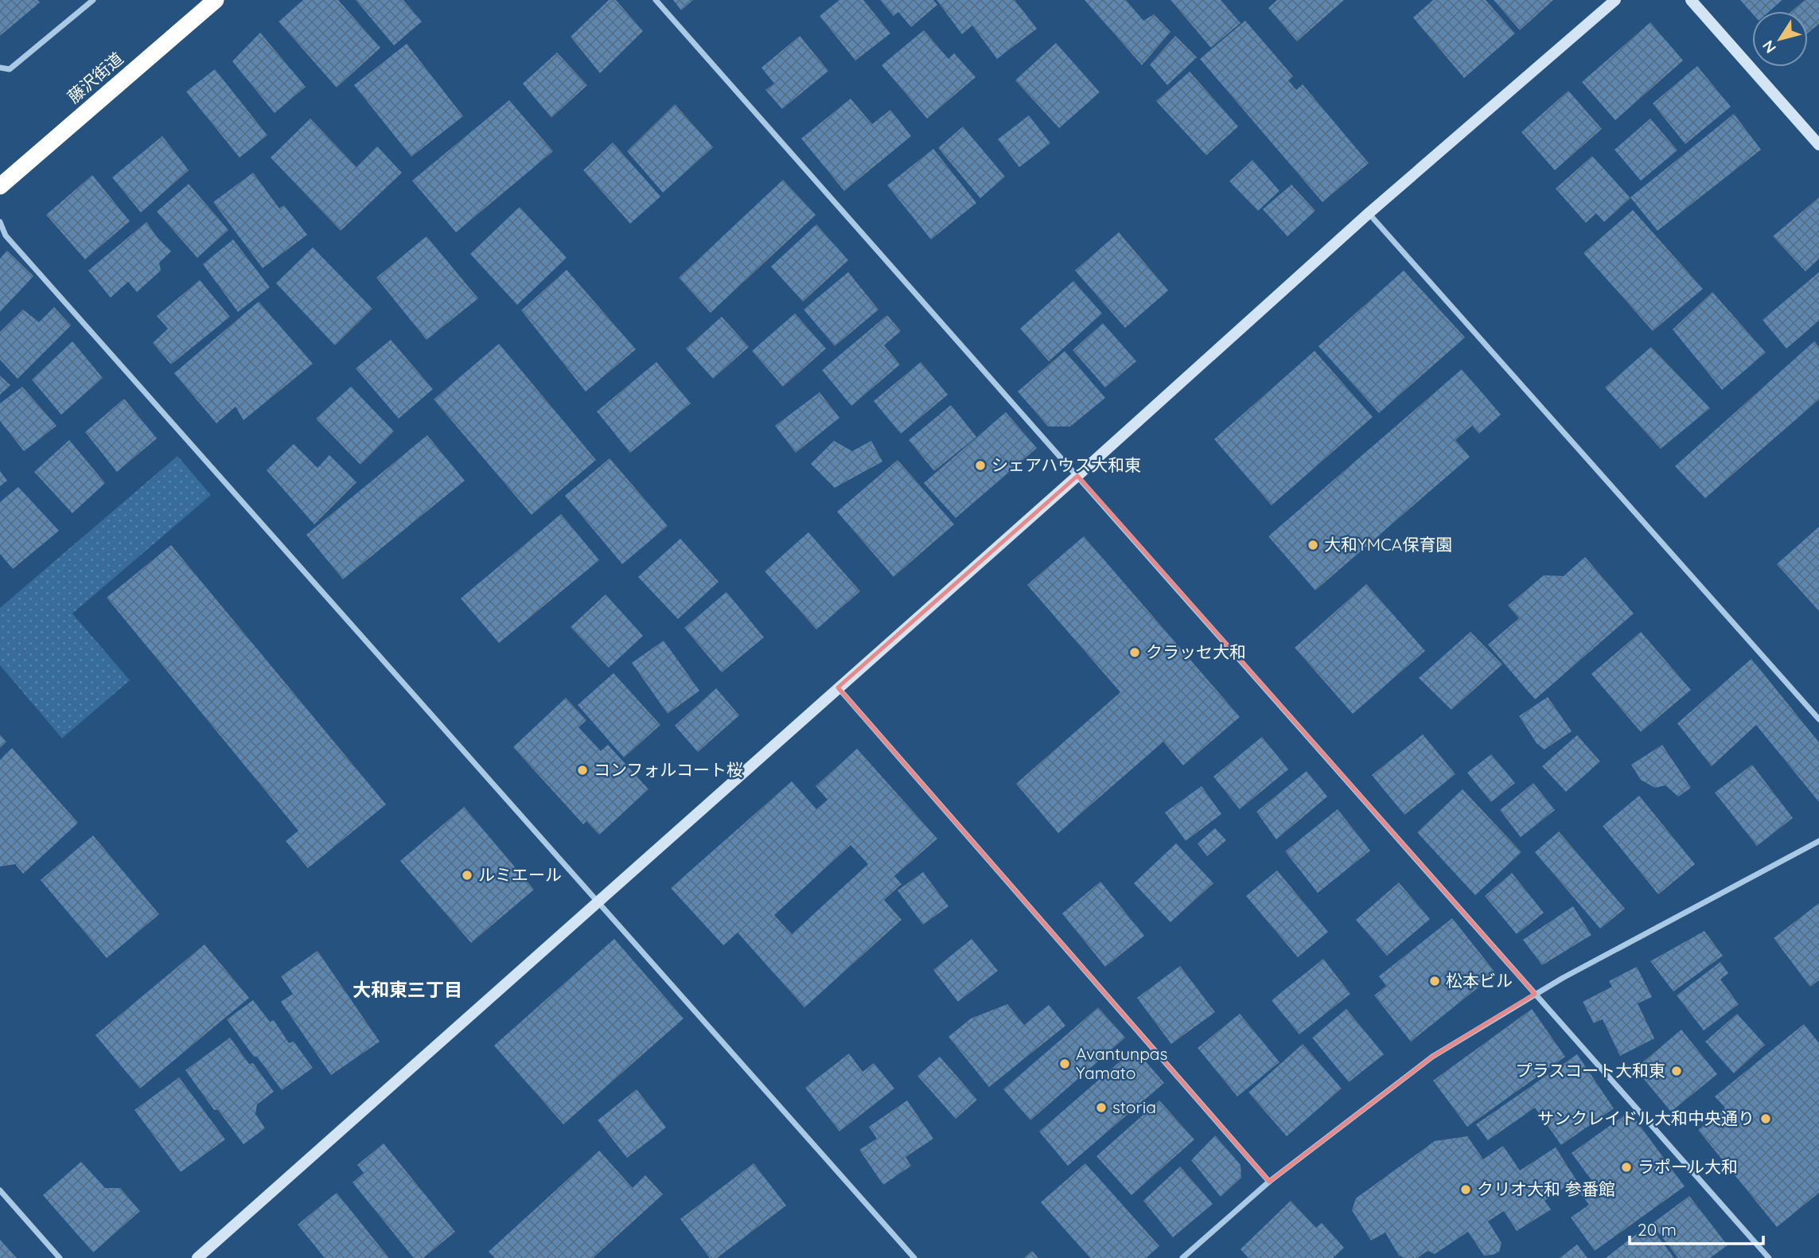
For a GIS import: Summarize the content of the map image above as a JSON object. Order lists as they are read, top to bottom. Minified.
{"streets":{"highway":["藤沢街道"]},"districts":["大和東三丁目"],"places":["シェアハウス大和東","大和YMCA保育園","クラッセ大和","コンフォルコート桜","ルミエール","松本ビル","Avantunpas Yamato","プラスコート大和東","storia","サンクレイドル大和中央通り","ラポール大和","クリオ大和 参番館"],"scale_bar":"20 m","north":"bottom left"}
